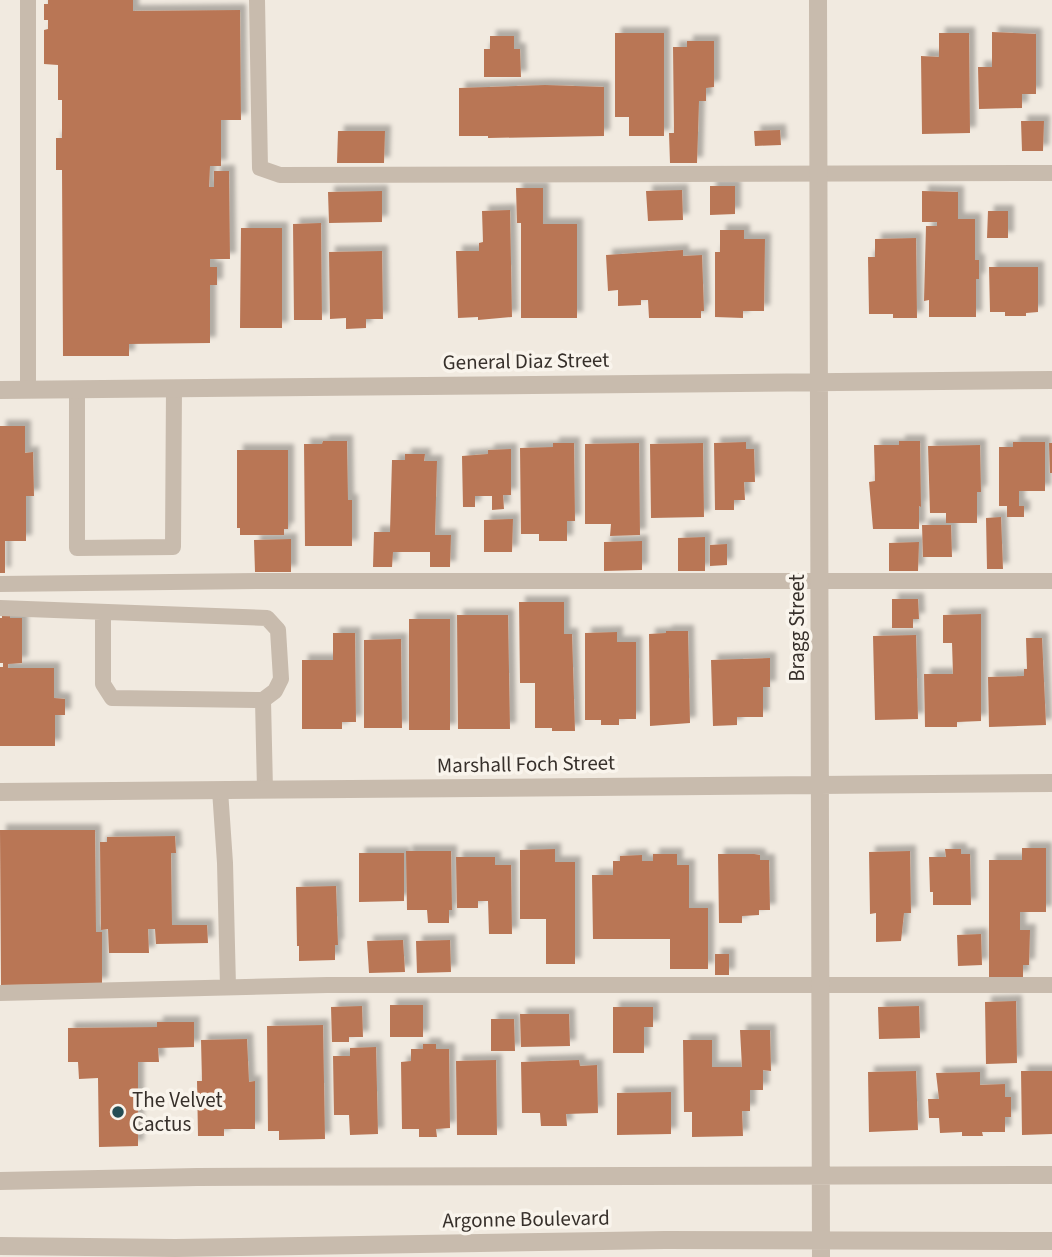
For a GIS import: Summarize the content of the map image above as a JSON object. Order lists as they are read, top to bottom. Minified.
{"streets":{"street":["General Diaz Street","Bragg Street","Marshall Foch Street","Argonne Boulevard"]},"crossings":[["General Diaz Street","Bragg Street"],["Bragg Street","Marshall Foch Street"],["Bragg Street","Argonne Boulevard"]],"places":["The Velvet Cactus"]}
